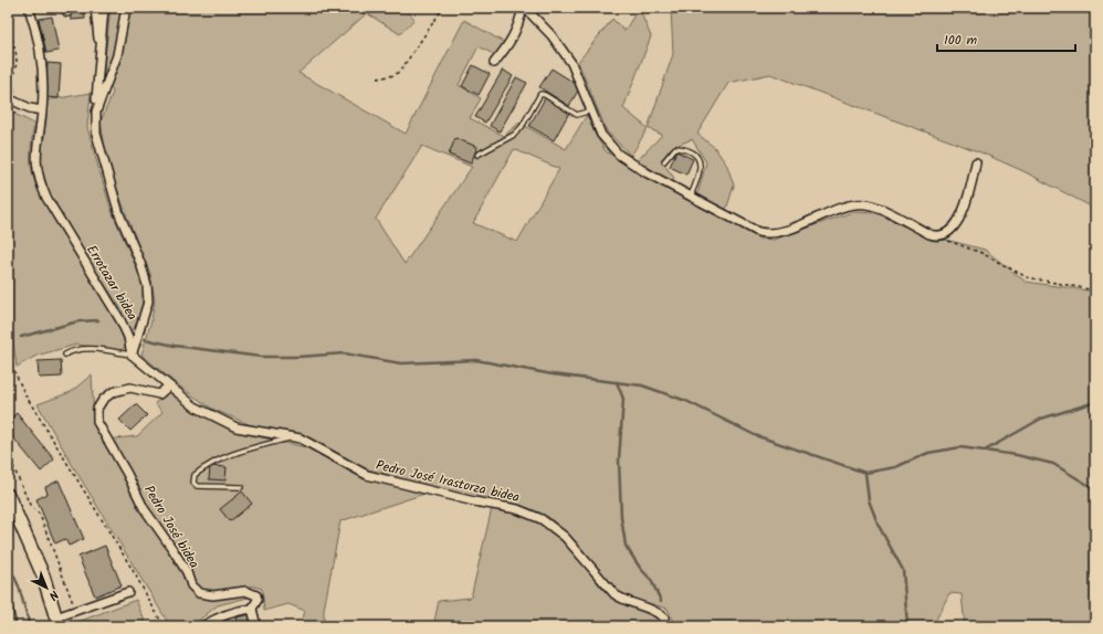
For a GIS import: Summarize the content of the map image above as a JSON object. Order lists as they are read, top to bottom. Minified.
{"streets":{"street":["Errotazar bidea","Pedro José Irastorza bidea","Pedro José bidea"]},"crossings":[["Errotazar bidea","Pedro José Irastorza bidea"],["Pedro José Irastorza bidea","Pedro José bidea"]],"scale_bar":"100 m","north":"bottom right"}
